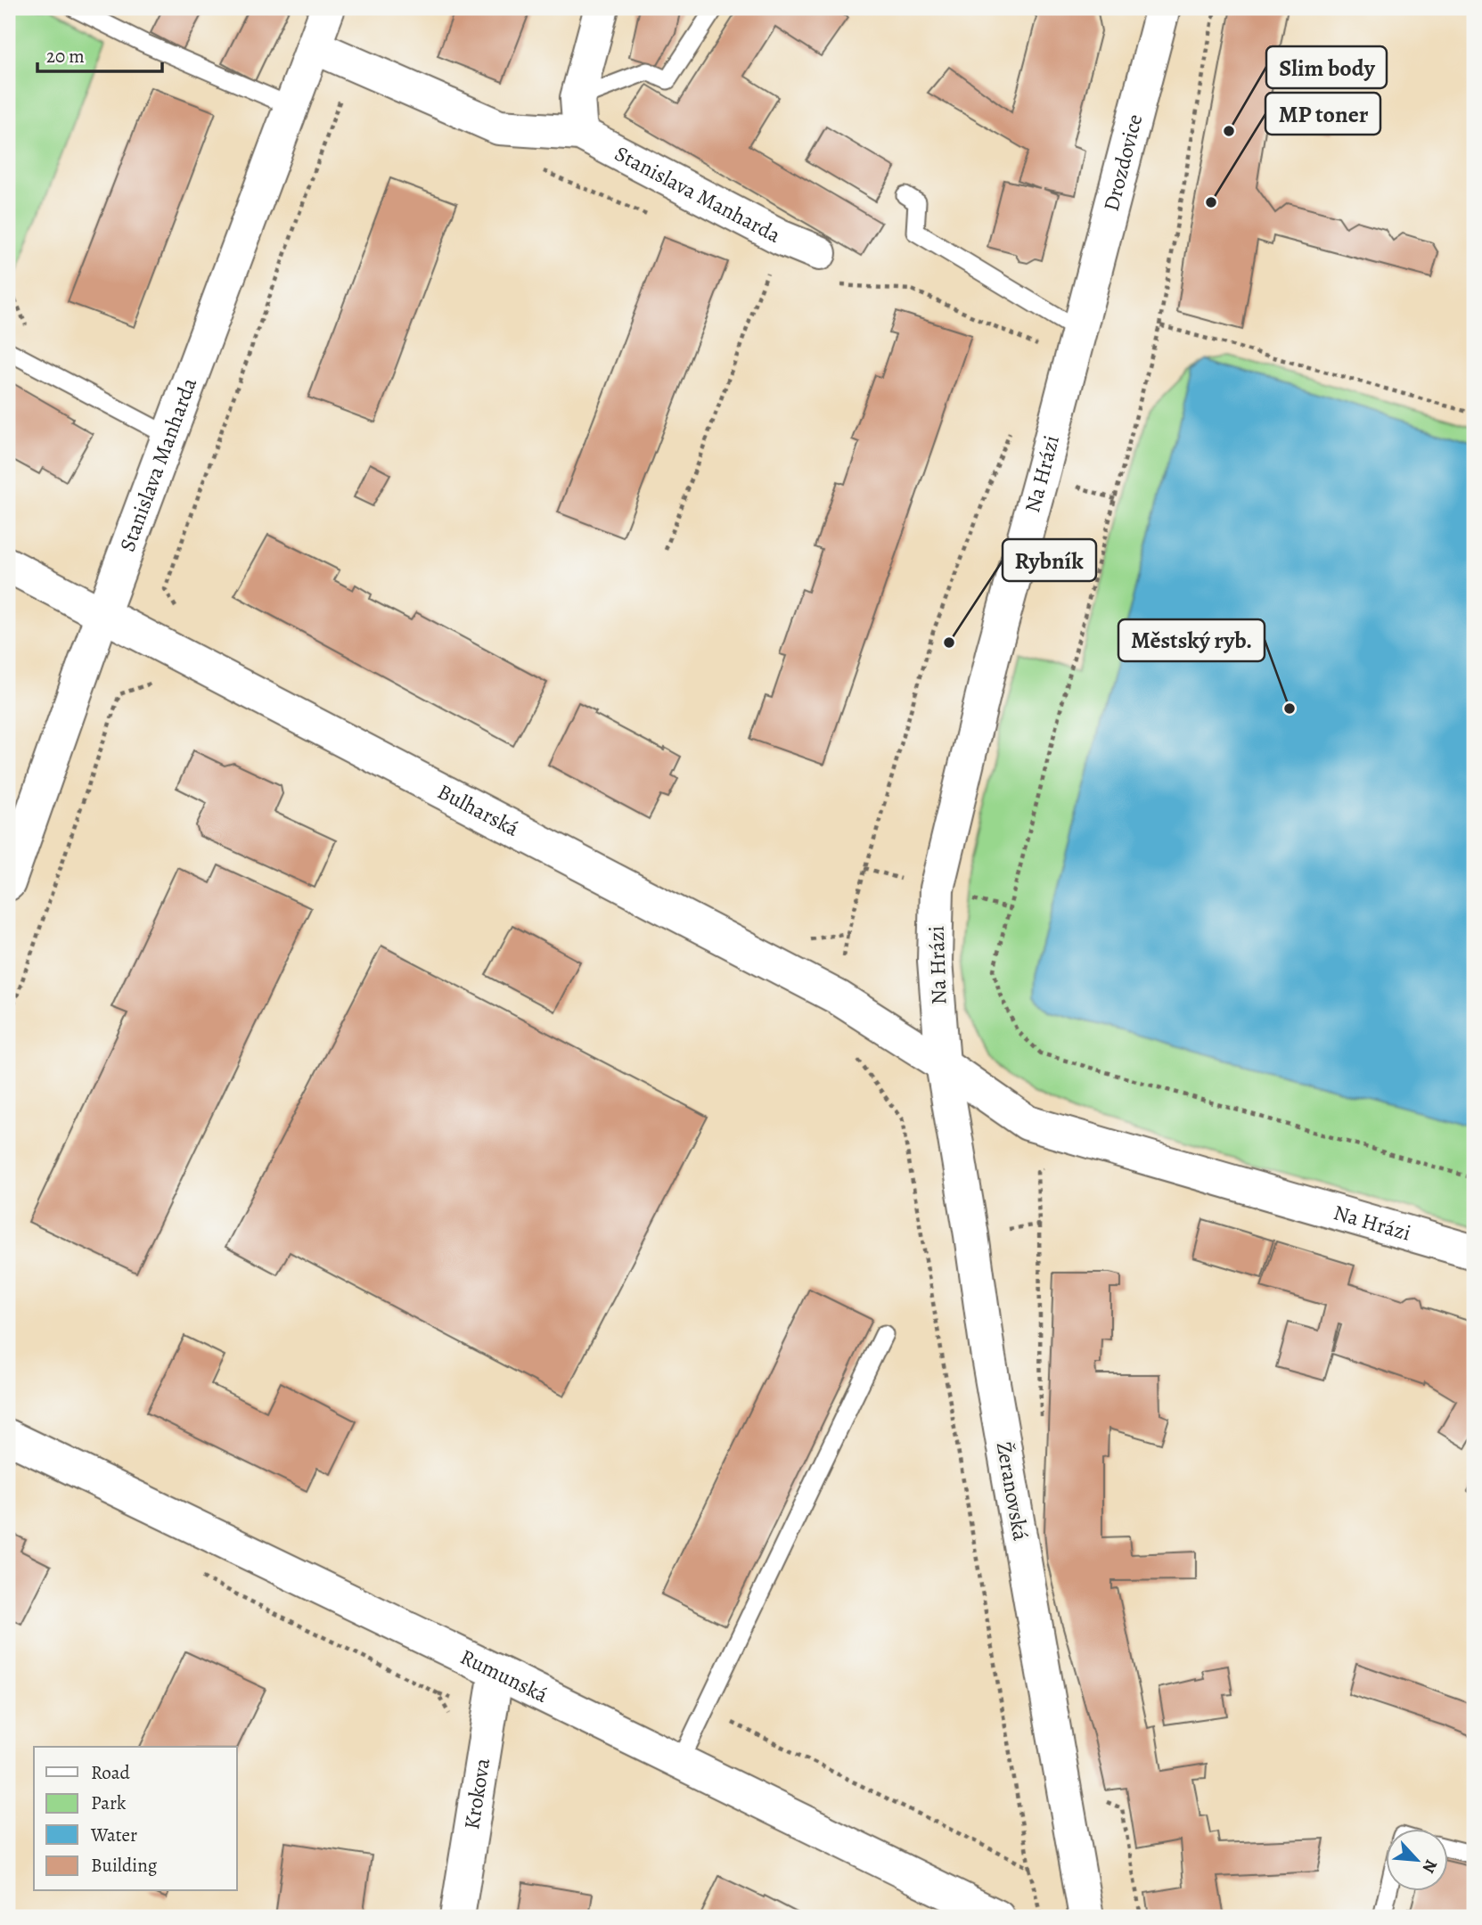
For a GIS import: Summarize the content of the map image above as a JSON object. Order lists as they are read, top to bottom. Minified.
{"streets":{"street":["Drozdovice","Stanislava Manharda","Na Hrázi","Bulharská","Žeranovská","Rumunská","Krokova"]},"crossings":[["Drozdovice","Na Hrázi"],["Stanislava Manharda","Bulharská"],["Na Hrázi","Bulharská"],["Na Hrázi","Žeranovská"],["Bulharská","Žeranovská"],["Rumunská","Krokova"]],"places":["Slim body","MP toner","Rybník","Městský ryb."],"legend":["Road","Park","Water","Building"],"scale_bar":"20 m","north":"bottom right"}
